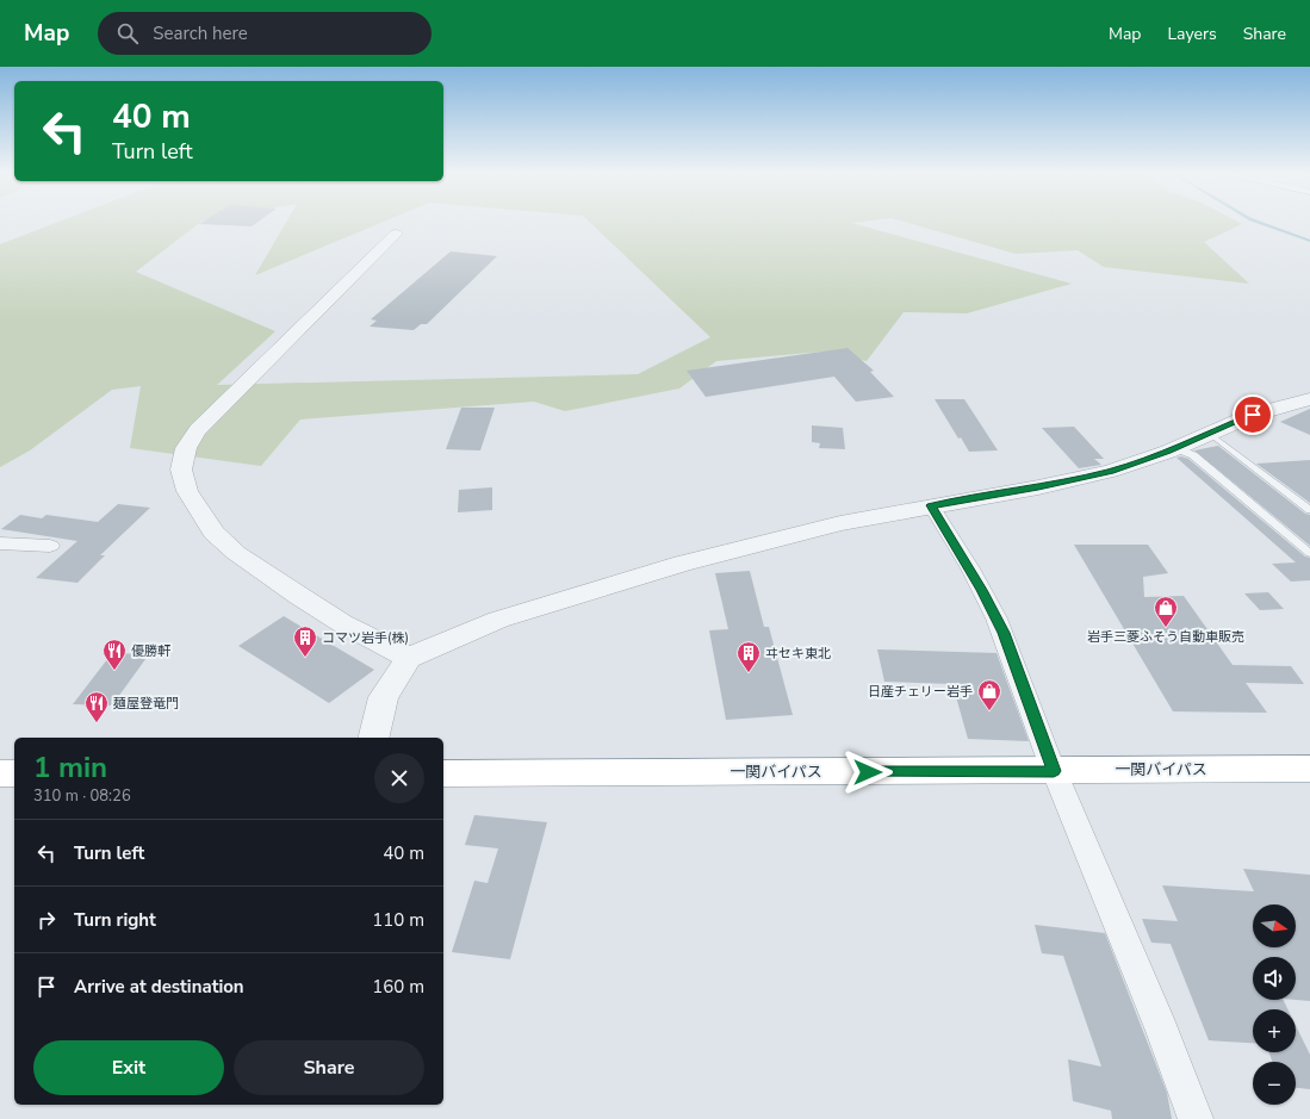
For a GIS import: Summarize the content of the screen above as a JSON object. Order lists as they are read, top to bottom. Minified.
{"streets":{"highway":["一関バイパス"]},"places":{"shop":["岩手三菱ふそう自動車販売","日産チェリー岩手"],"building":["コマツ岩手(株)","ヰセキ東北"],"restaurant":["優勝軒","麺屋登竜門"]},"north":"right","page":{"header":"Map","search":"Search here","nav":["Map","Layers","Share"],"turn":["40 m","Turn left"],"heading":["1 min","310 m · 08:26"],"list":[{"name":"Turn left","value":"40 m"},{"name":"Turn right","value":"110 m"},{"name":"Arrive at destination","value":"160 m"}],"map_buttons":["+","−"],"buttons":["Exit","Share"]}}
